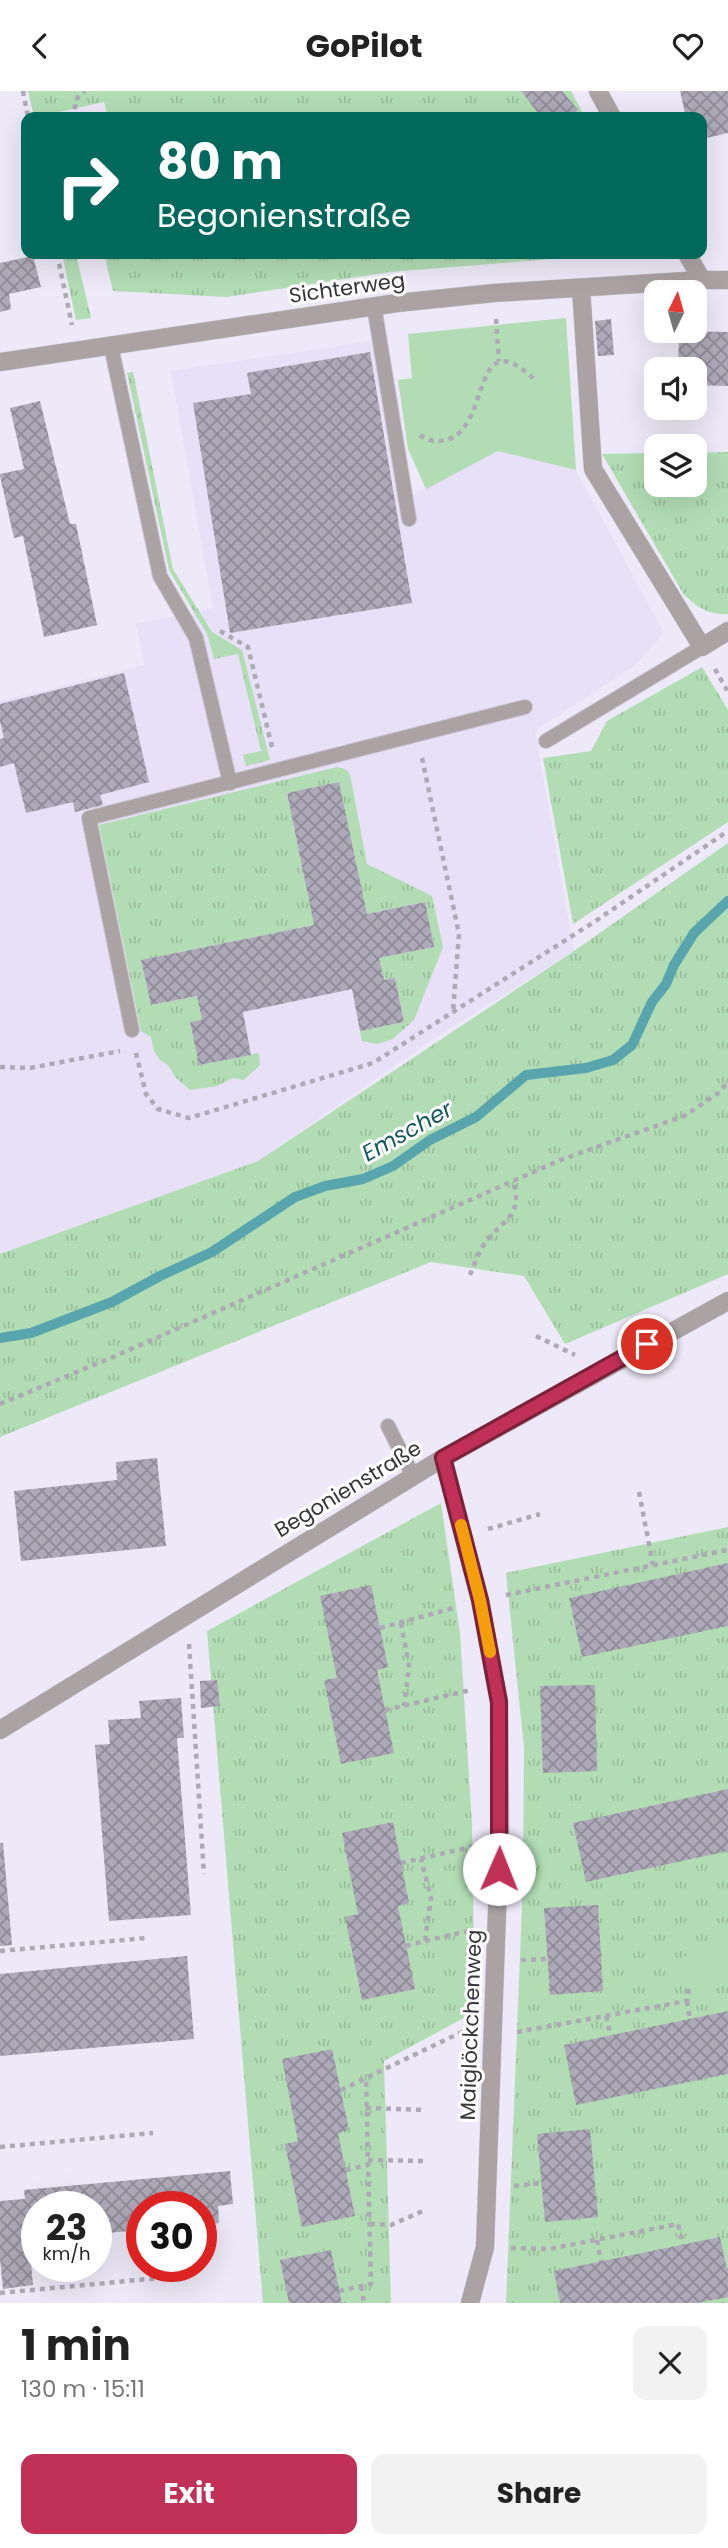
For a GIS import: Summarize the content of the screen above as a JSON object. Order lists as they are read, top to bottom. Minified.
{"streets":{"street":["Sichterweg","Begonienstraße","Maiglöckchenweg"]},"crossings":[["Begonienstraße","Maiglöckchenweg"]],"water":["Emscher"],"north":"top","page":{"header":"GoPilot","turn":["80 m","Begonienstraße"],"speed":"23 km/h","limit":"30","heading":["1 min","130 m · 15:11"],"buttons":["Exit","Share"]}}
